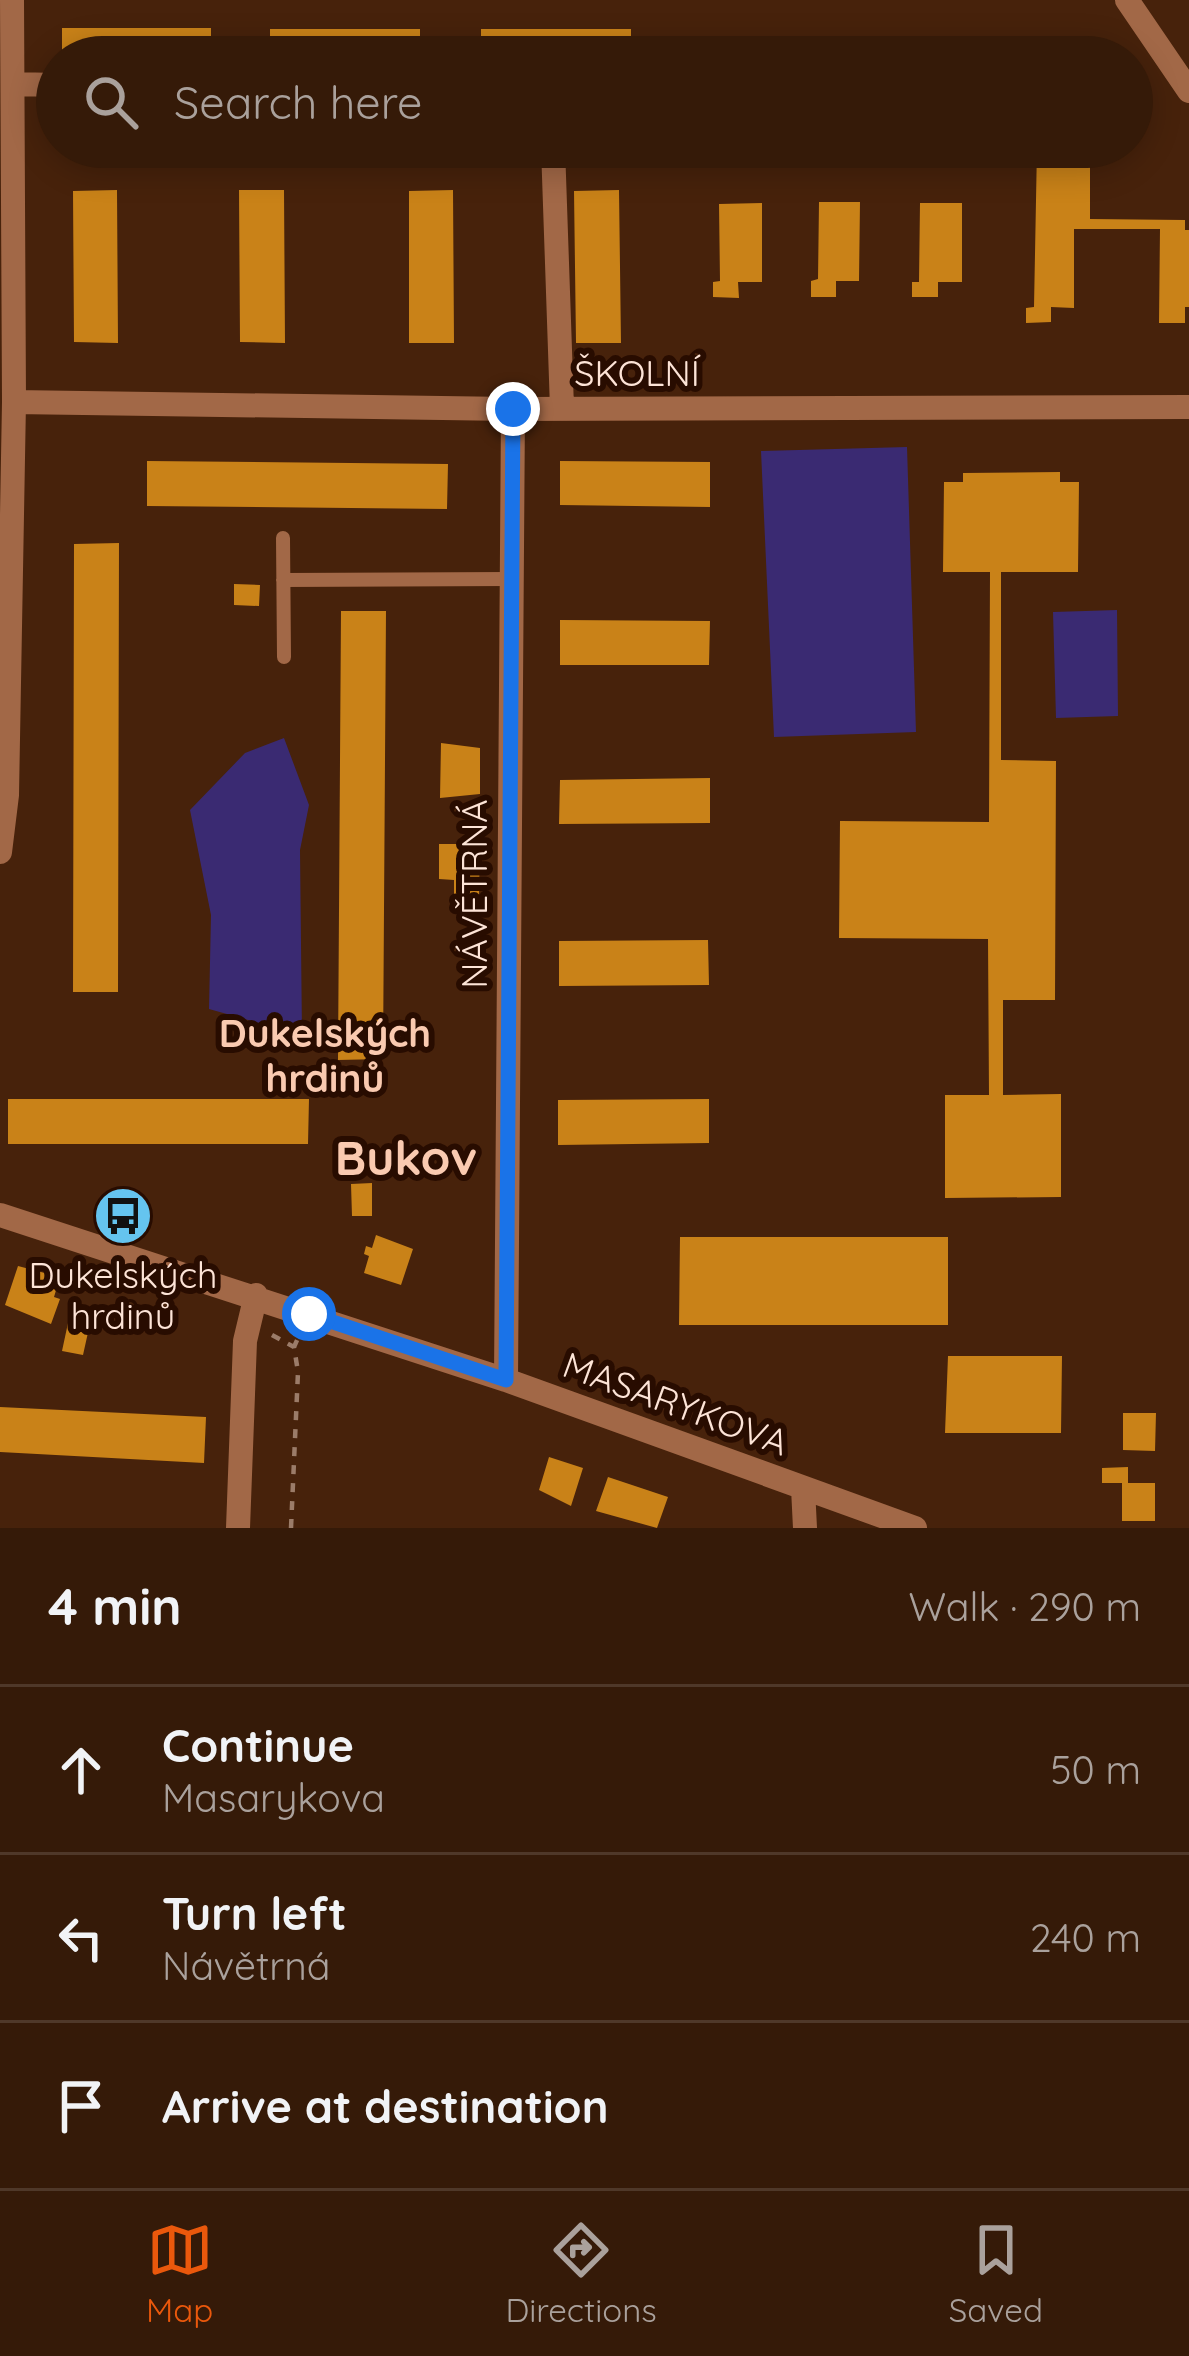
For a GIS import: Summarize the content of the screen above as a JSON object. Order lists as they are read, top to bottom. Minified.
{"streets":{"street":["ŠKOLNÍ","NÁVĚTRNÁ","MASARYKOVA"]},"crossings":[["ŠKOLNÍ","NÁVĚTRNÁ"],["NÁVĚTRNÁ","MASARYKOVA"]],"districts":["Dukelských hrdinů","Bukov"],"places":{"bus stop":["Dukelských hrdinů"]},"page":{"search":"Search here","heading":["4 min","Walk · 290 m"],"list":[["Continue","Masarykova","50 m"],["Turn left","Návětrná","240 m"],"Arrive at destination"],"nav":["Map","Directions","Saved"]}}
